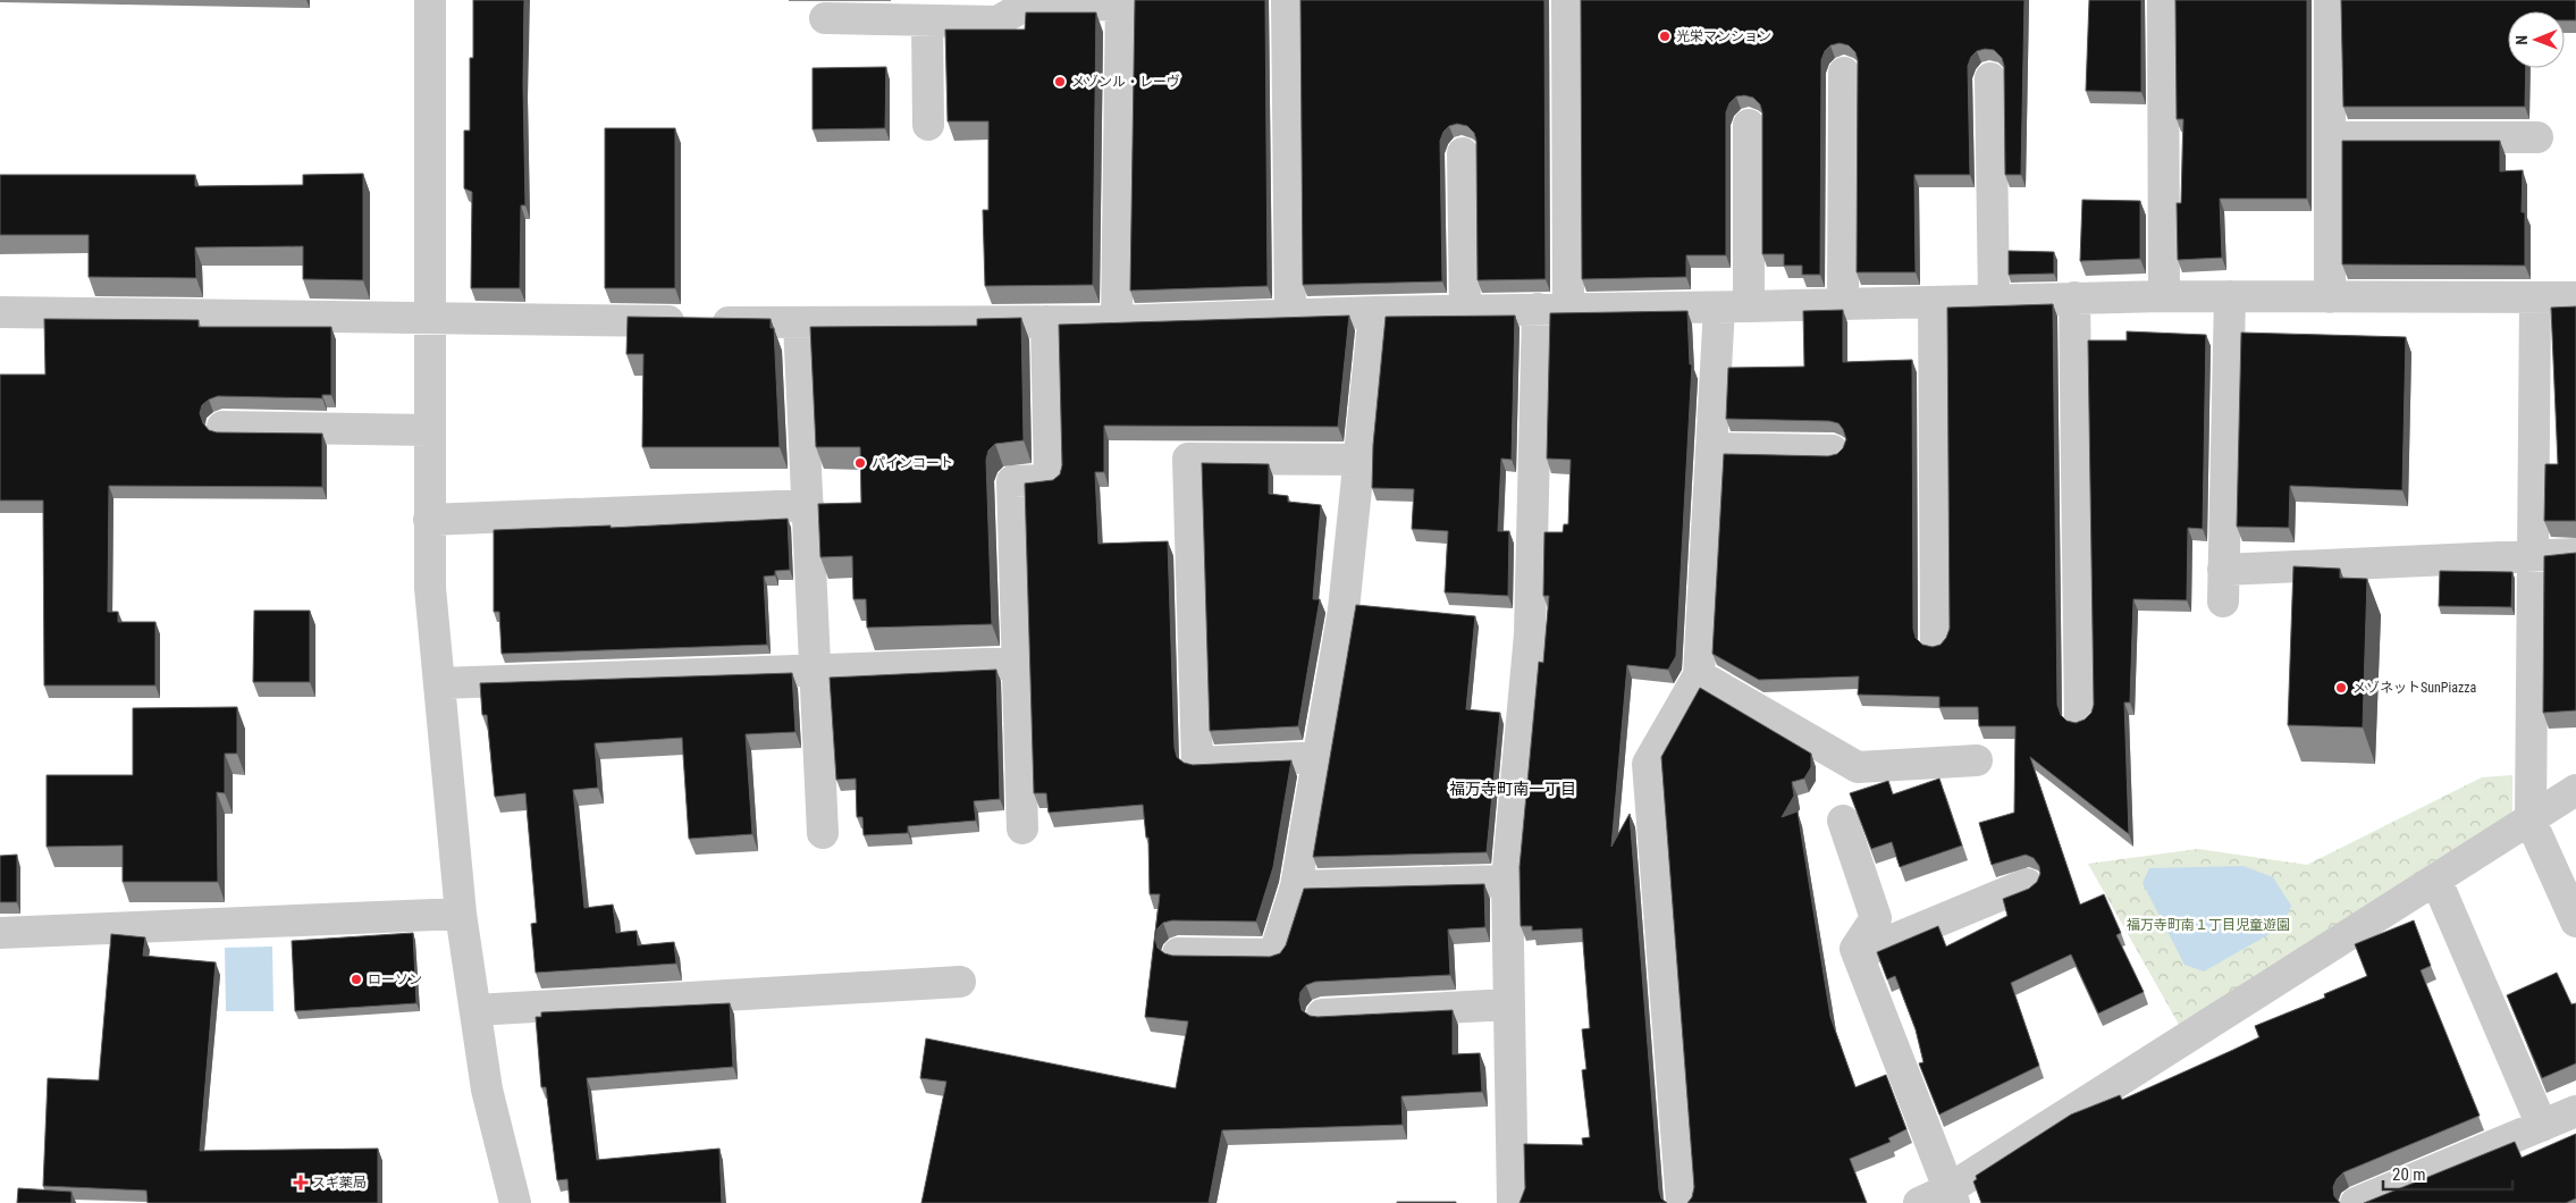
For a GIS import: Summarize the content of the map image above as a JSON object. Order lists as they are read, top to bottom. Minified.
{"districts":["福万寺町南一丁目"],"parks":["福万寺町南１丁目児童遊園"],"places":{"other":["光栄マンション","メゾンル・レーヴ","パインコート","メゾネットSunPiazza","ローソン"],"health":["スギ薬局"]},"scale_bar":"20 m","north":"left"}
